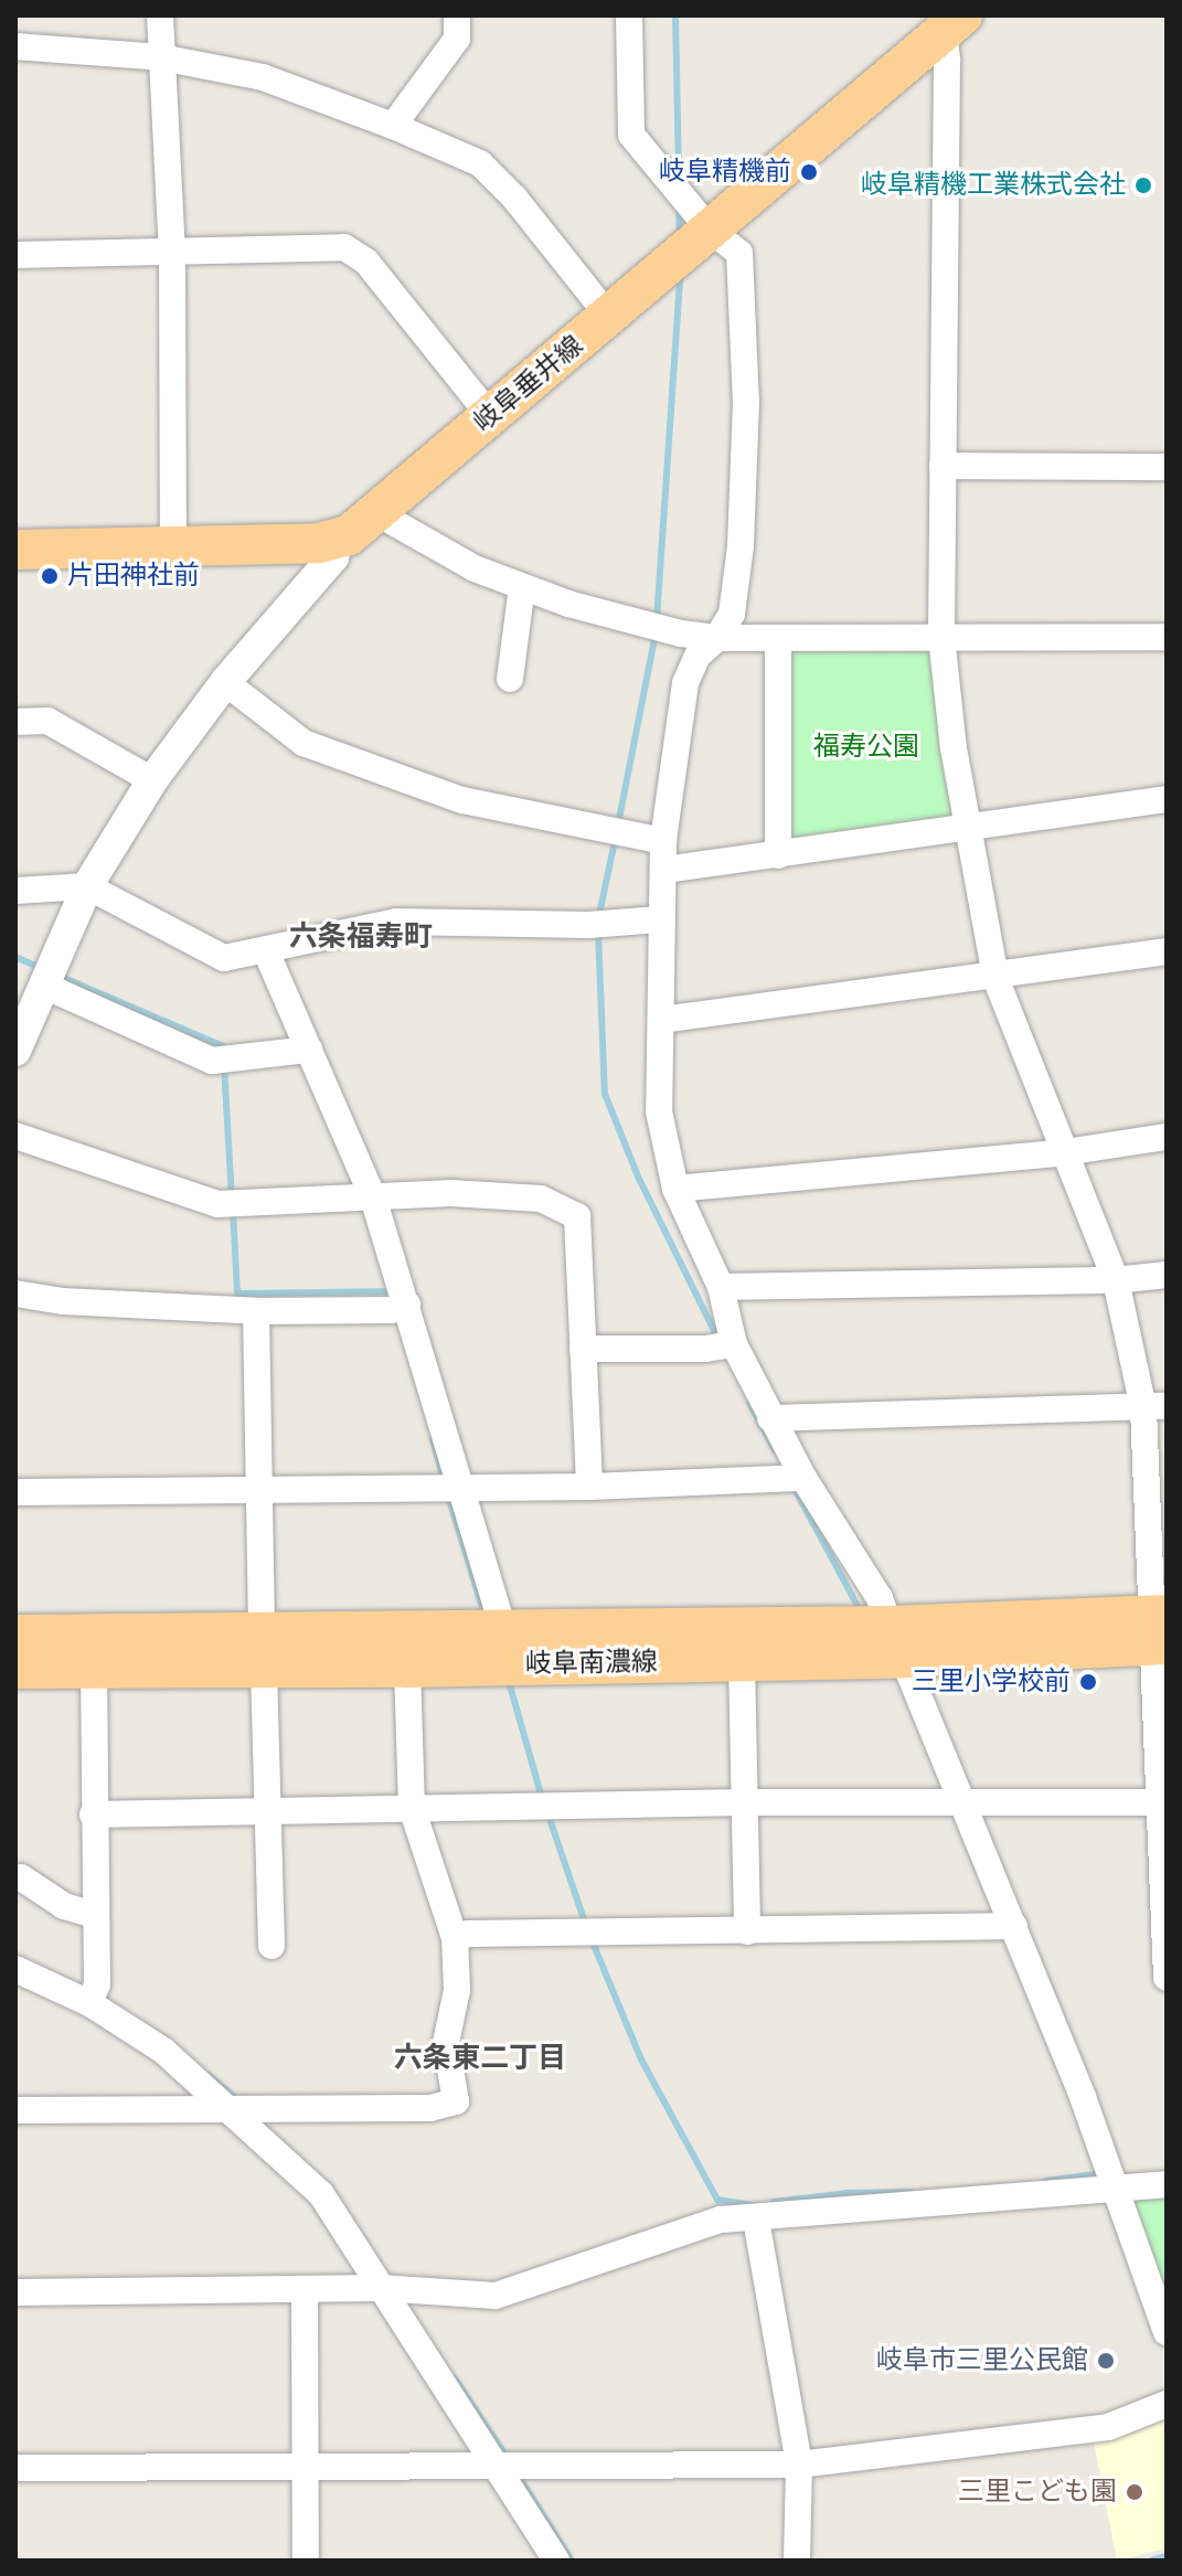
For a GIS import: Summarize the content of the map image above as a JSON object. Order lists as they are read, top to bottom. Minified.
{"streets":{"main road":["岐阜垂井線","岐阜南濃線"]},"districts":["六条福寿町","六条東二丁目"],"parks":["福寿公園"],"places":["岐阜精機前","岐阜精機工業株式会社","片田神社前","三里小学校前","岐阜市三里公民館","三里こども園"]}
